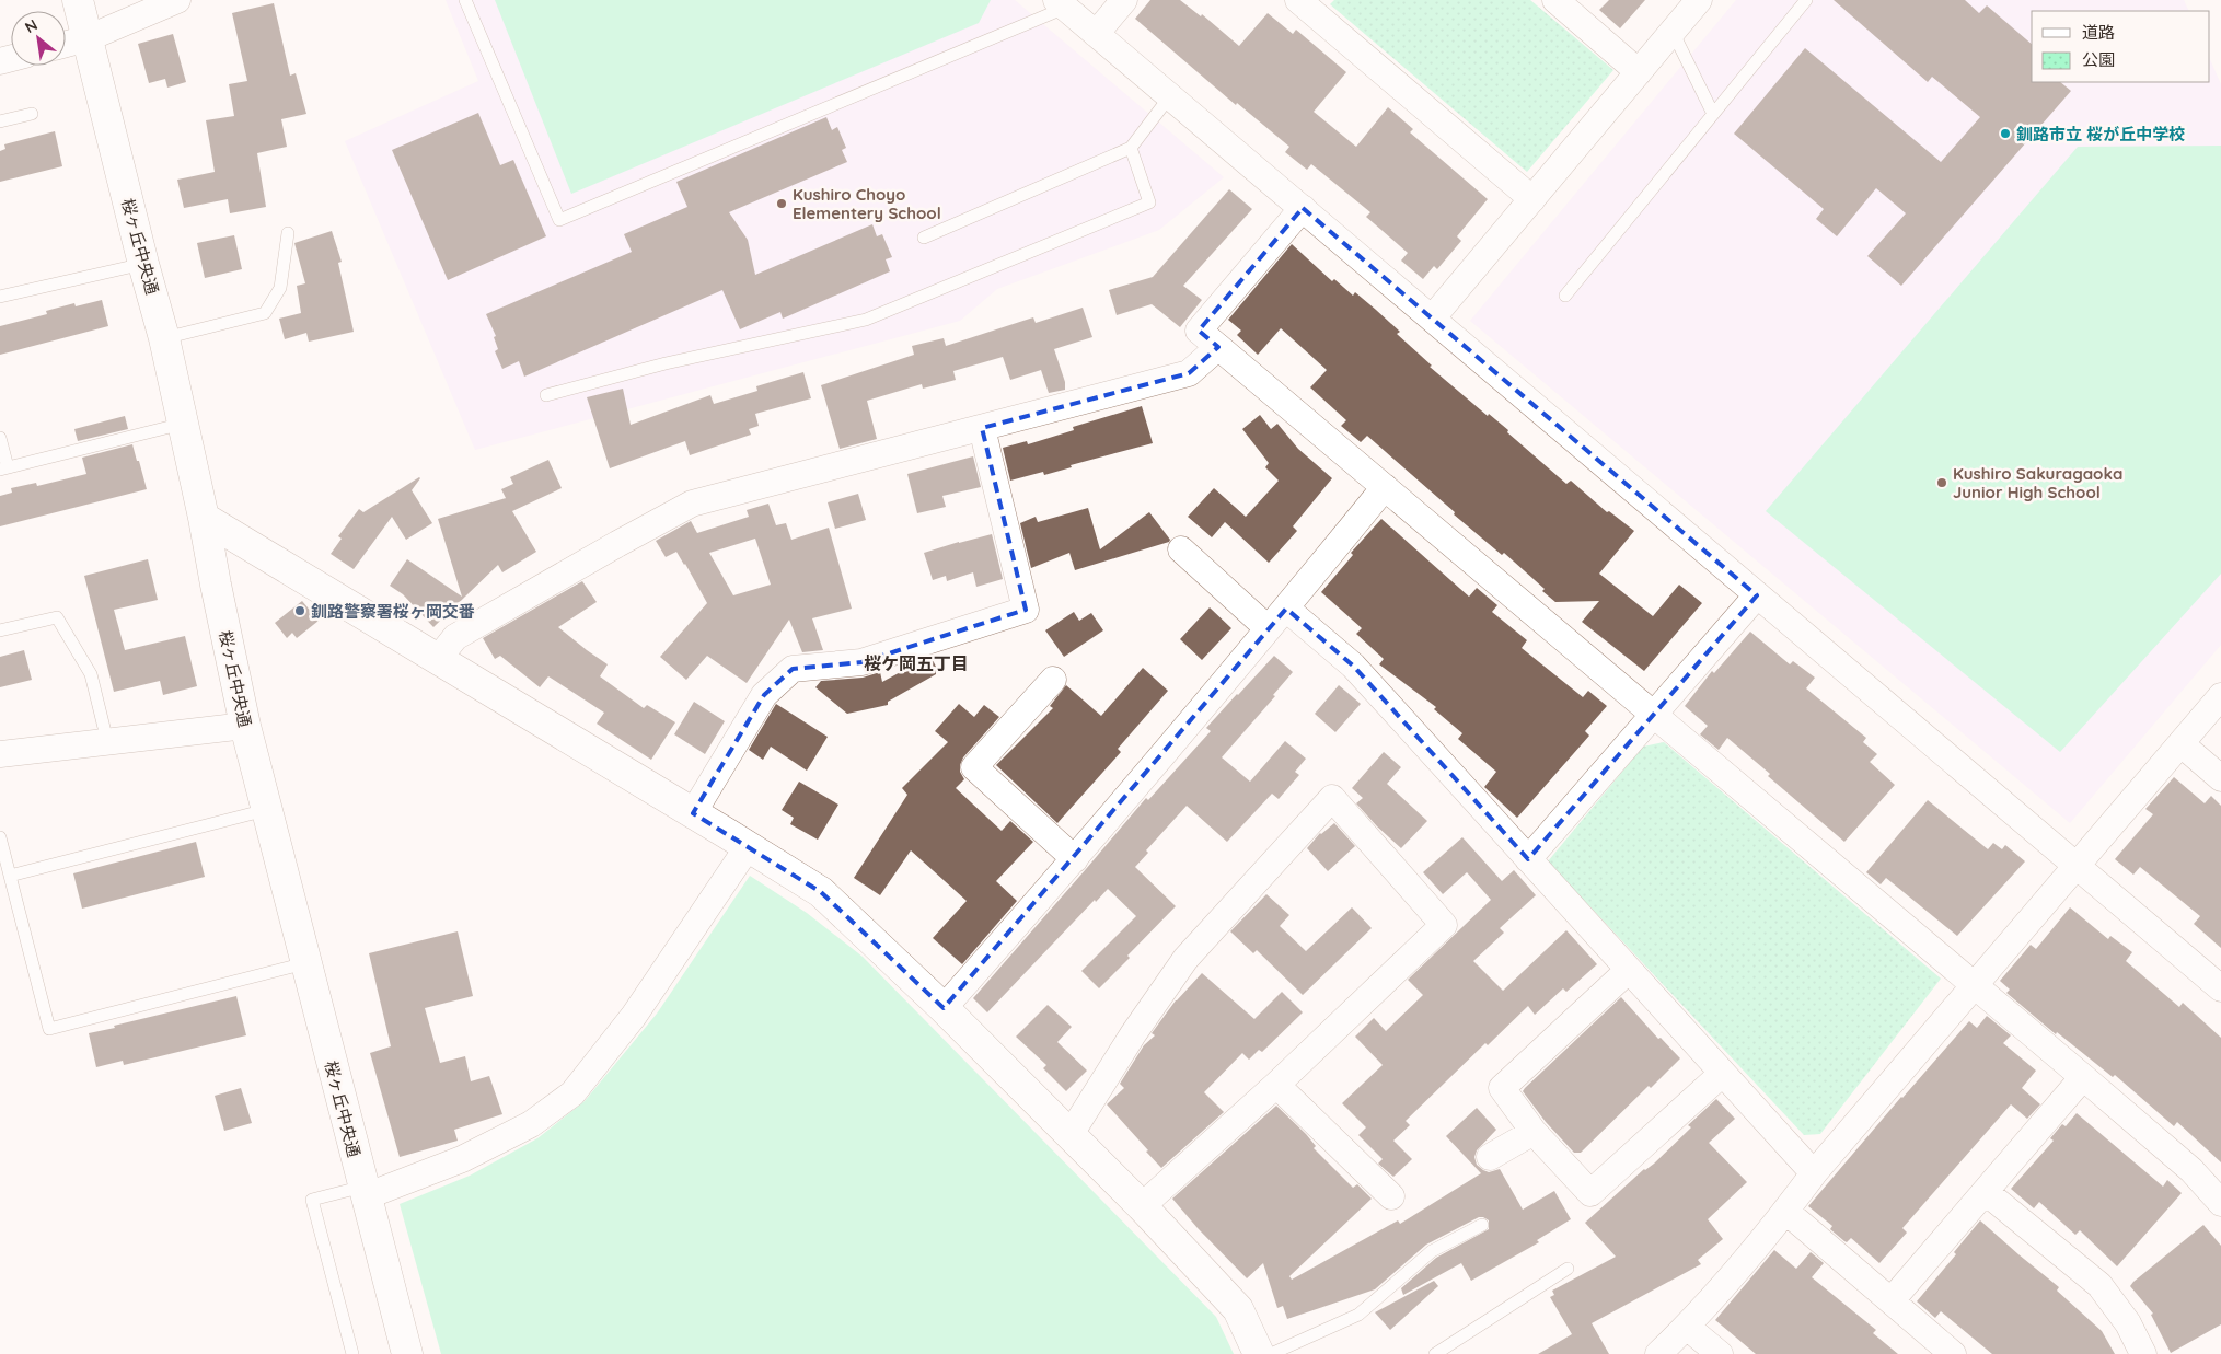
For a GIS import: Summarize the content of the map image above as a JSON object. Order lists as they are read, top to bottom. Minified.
{"streets":{"street":["桜ヶ丘中央通"]},"districts":["桜ケ岡五丁目"],"places":["釧路市立 桜が丘中学校","Kushiro Choyo Elementery School","Kushiro Sakuragaoka Junior High School","釧路警察署桜ヶ岡交番"],"legend":["道路","公園"],"north":"top left"}
